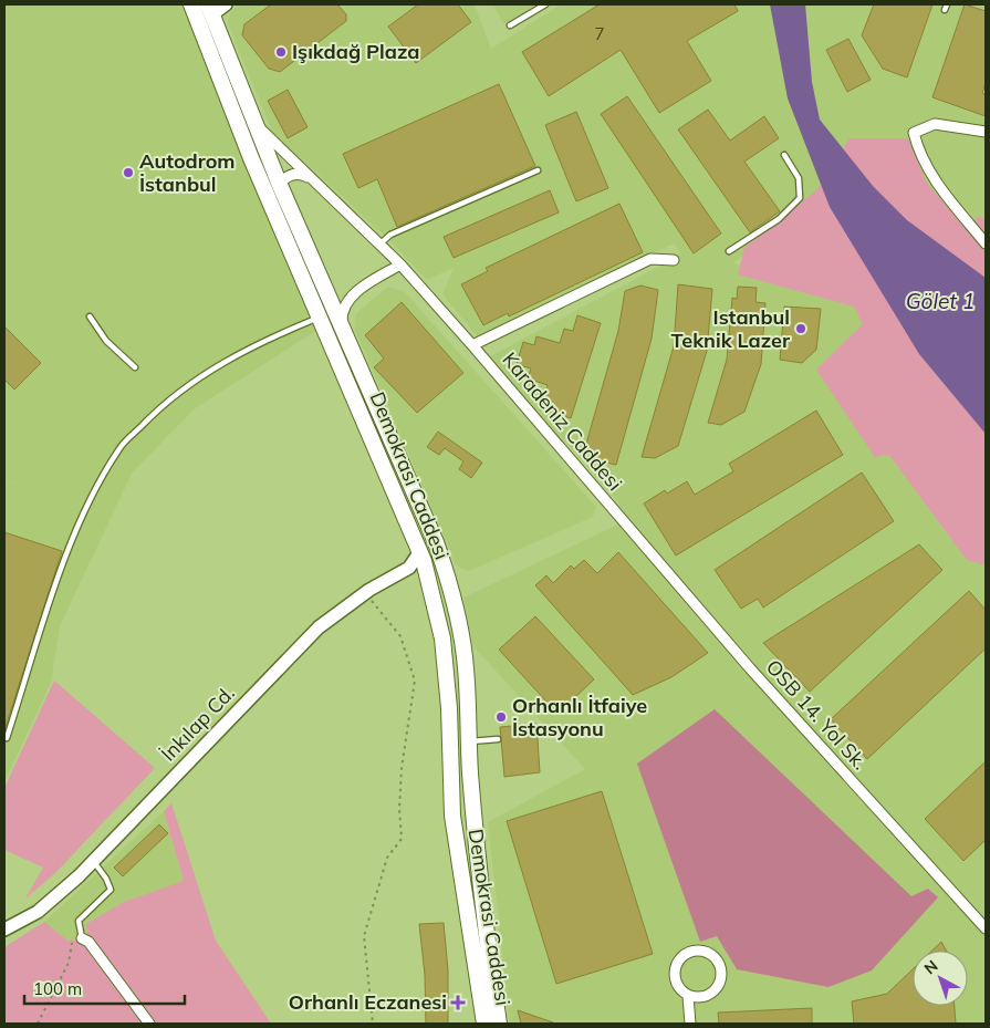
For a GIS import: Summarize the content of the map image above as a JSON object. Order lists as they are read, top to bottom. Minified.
{"streets":{"main road":["Demokrasi Caddesi"],"street":["Karadeniz Caddesi","OSB 14. Yol Sk.","İnkılap Cd."]},"crossings":[["Karadeniz Caddesi","Demokrasi Caddesi"],["Karadeniz Caddesi","OSB 14. Yol Sk."],["Demokrasi Caddesi","İnkılap Cd."]],"water":["Gölet 1"],"places":{"other":["Işıkdağ Plaza","Autodrom İstanbul","Istanbul Teknik Lazer","Orhanlı İtfaiye İstasyonu"],"health":["Orhanlı Eczanesi"]},"house_numbers":["7"],"scale_bar":"100 m","north":"top left"}
